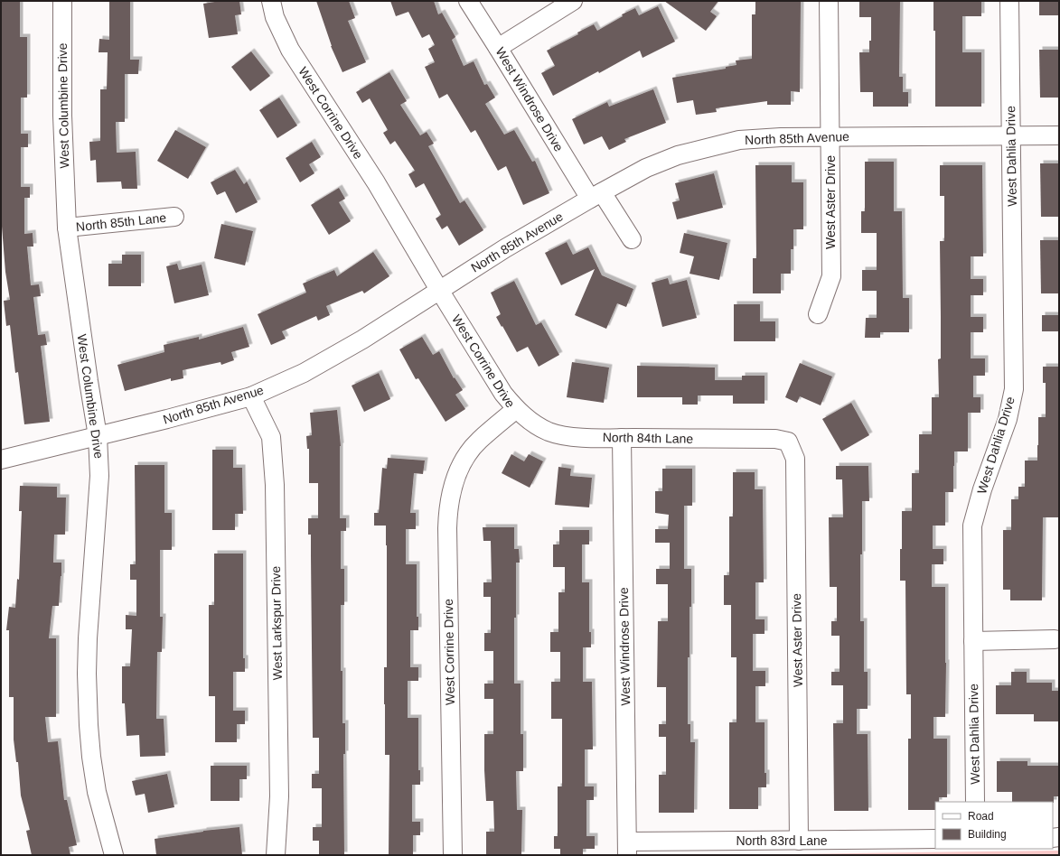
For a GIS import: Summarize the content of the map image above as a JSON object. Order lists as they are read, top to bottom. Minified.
{"streets":{"street":["West Windrose Drive","West Columbine Drive","West Corrine Drive","North 85th Avenue","West Dahlia Drive","West Aster Drive","North 85th Lane","North 84th Lane","West Larkspur Drive","North 83rd Lane"]},"crossings":[["West Windrose Drive","North 85th Avenue"],["West Windrose Drive","North 84th Lane"],["West Windrose Drive","North 83rd Lane"],["West Columbine Drive","North 85th Avenue"],["West Columbine Drive","North 85th Lane"],["West Corrine Drive","North 85th Avenue"],["West Corrine Drive","North 84th Lane"],["North 85th Avenue","West Dahlia Drive"],["North 85th Avenue","West Aster Drive"],["North 85th Avenue","West Larkspur Drive"],["West Aster Drive","North 84th Lane"],["West Aster Drive","North 83rd Lane"]],"legend":["Road","Building"]}
